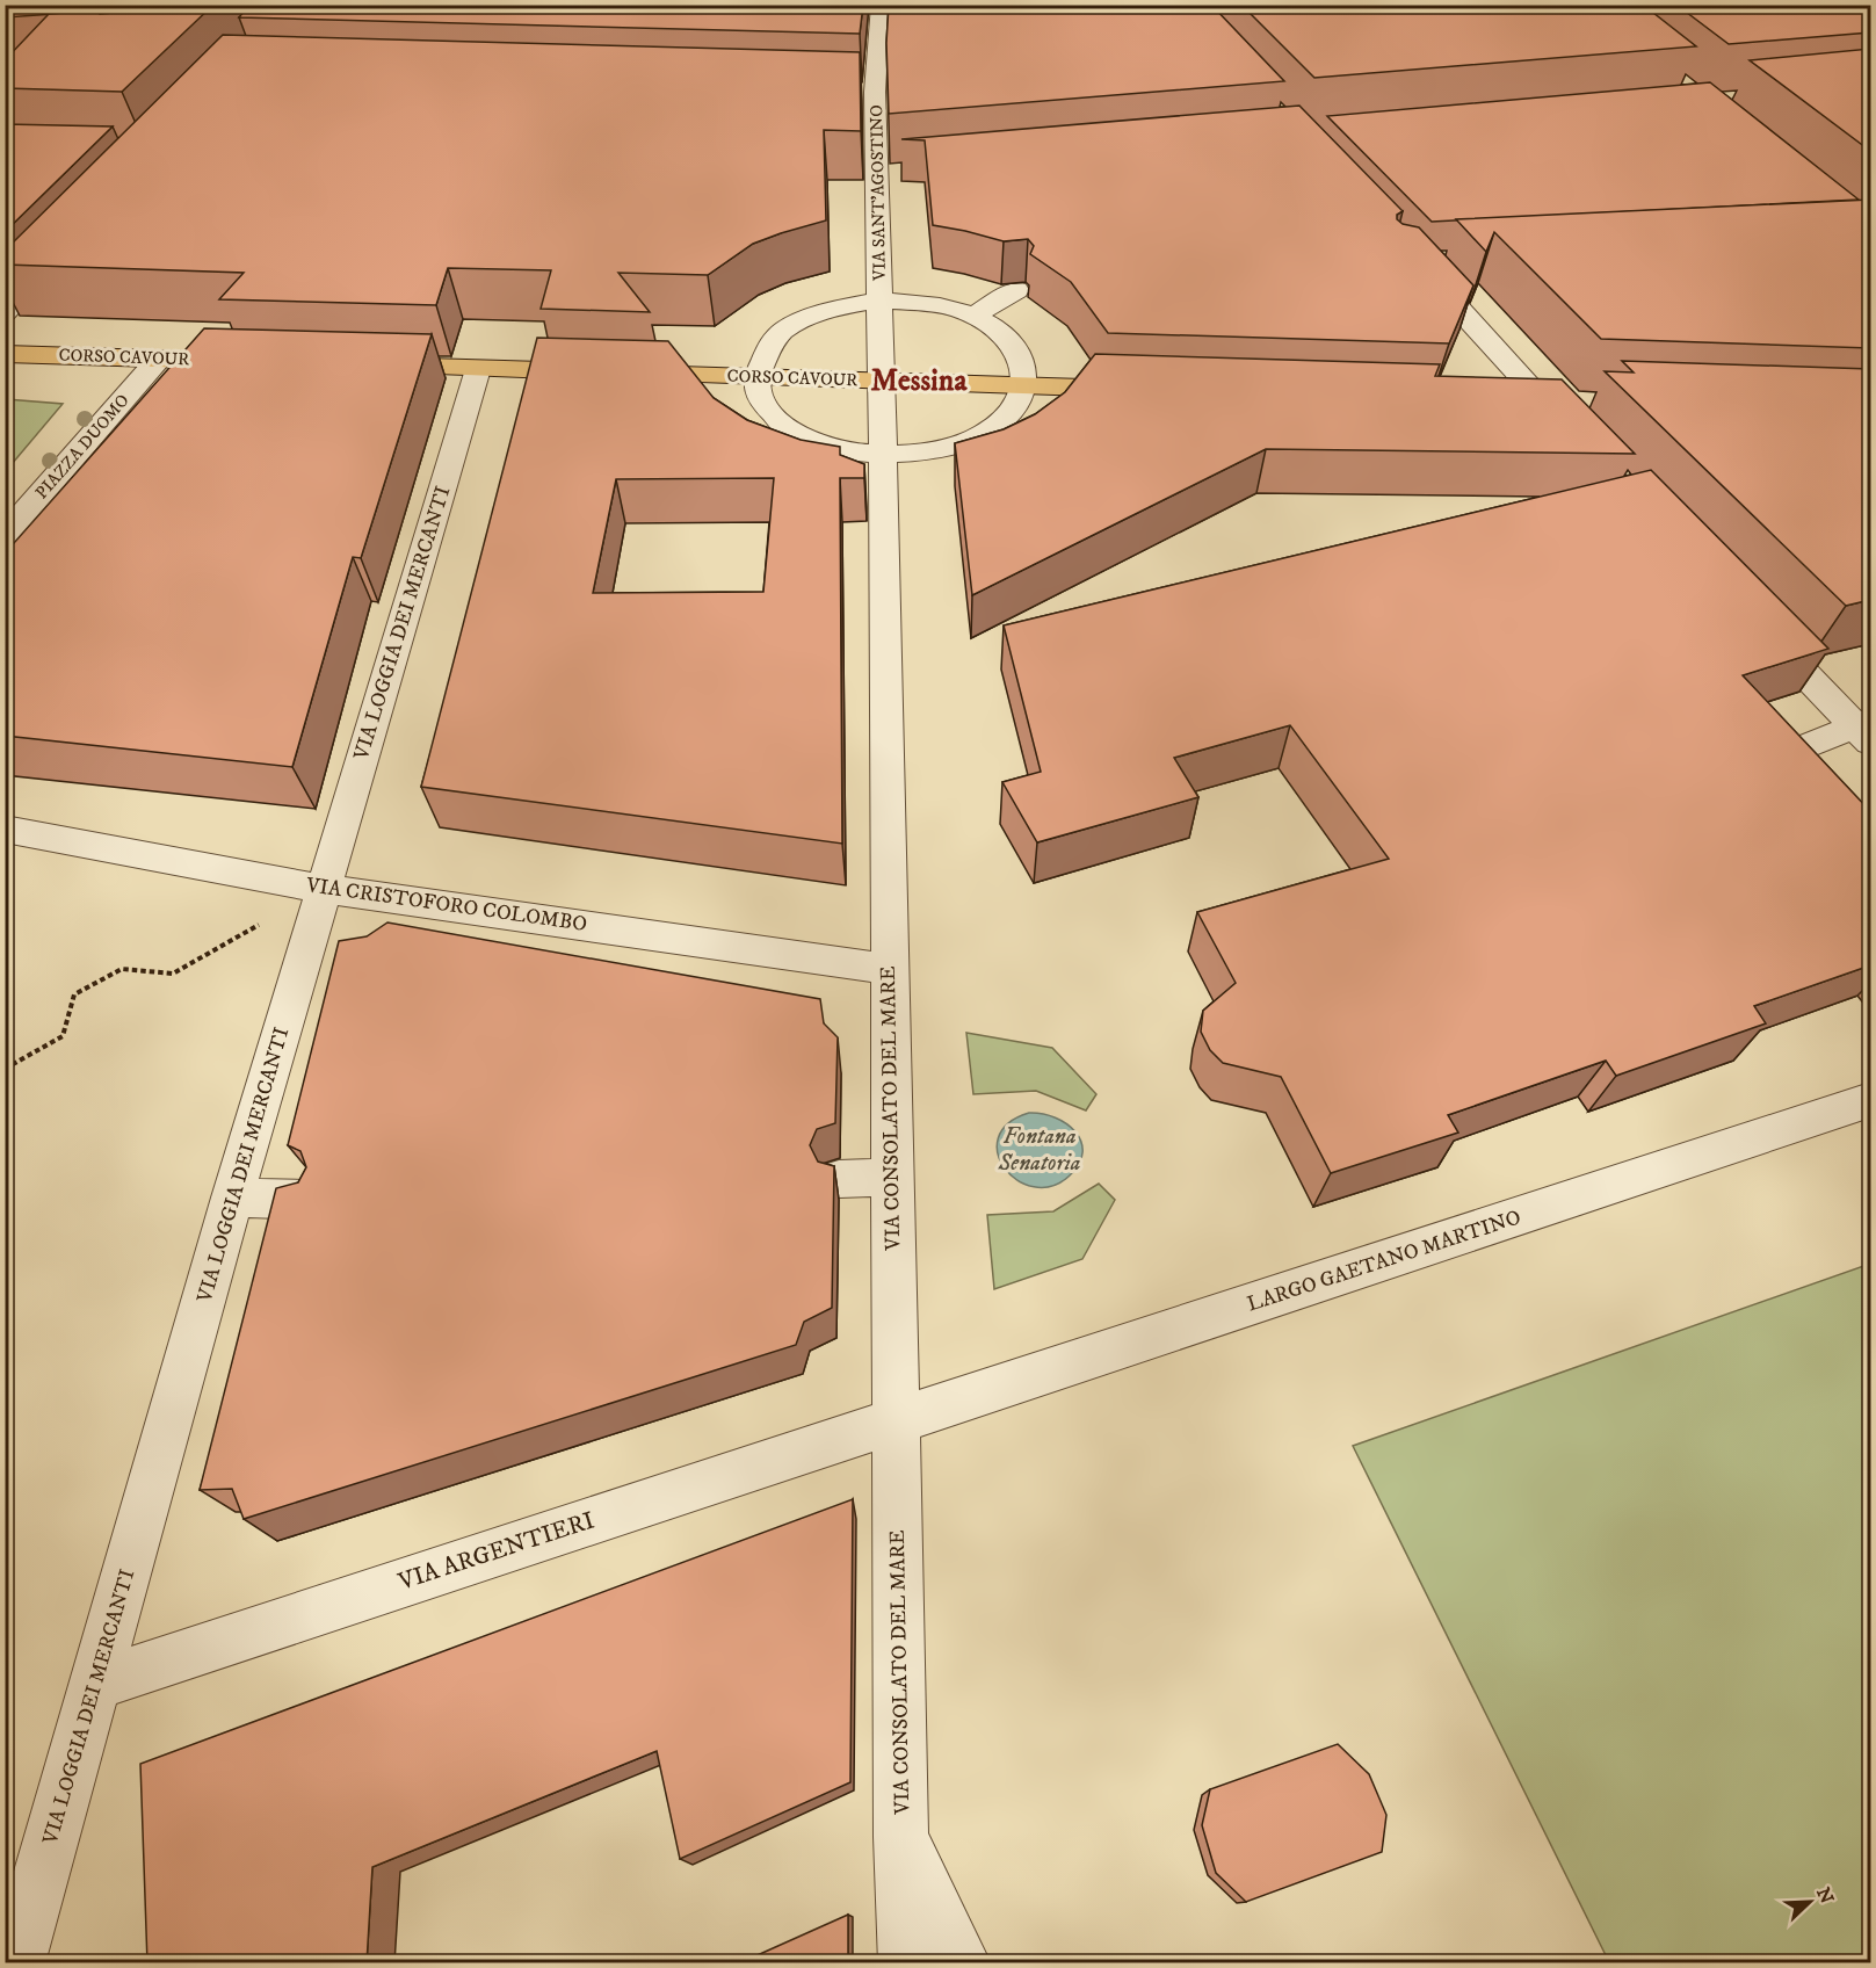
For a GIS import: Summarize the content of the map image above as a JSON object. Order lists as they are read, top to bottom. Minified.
{"streets":{"main road":["CORSO CAVOUR"],"street":["VIA SANT'AGOSTINO","PIAZZA DUOMO","VIA LOGGIA DEI MERCANTI","VIA CRISTOFORO COLOMBO","VIA CONSOLATO DEL MARE","LARGO GAETANO MARTINO","VIA ARGENTIERI"]},"crossings":[["VIA SANT'AGOSTINO","CORSO CAVOUR"],["VIA SANT'AGOSTINO","VIA CONSOLATO DEL MARE"],["CORSO CAVOUR","PIAZZA DUOMO"],["CORSO CAVOUR","VIA LOGGIA DEI MERCANTI"],["CORSO CAVOUR","VIA CONSOLATO DEL MARE"],["VIA LOGGIA DEI MERCANTI","VIA CRISTOFORO COLOMBO"],["VIA LOGGIA DEI MERCANTI","VIA ARGENTIERI"],["VIA CRISTOFORO COLOMBO","VIA CONSOLATO DEL MARE"],["VIA CONSOLATO DEL MARE","LARGO GAETANO MARTINO"],["VIA CONSOLATO DEL MARE","VIA ARGENTIERI"],["LARGO GAETANO MARTINO","VIA ARGENTIERI"]],"districts":["Messina"],"water":["Fontana Senatoria"],"north":"top right"}
